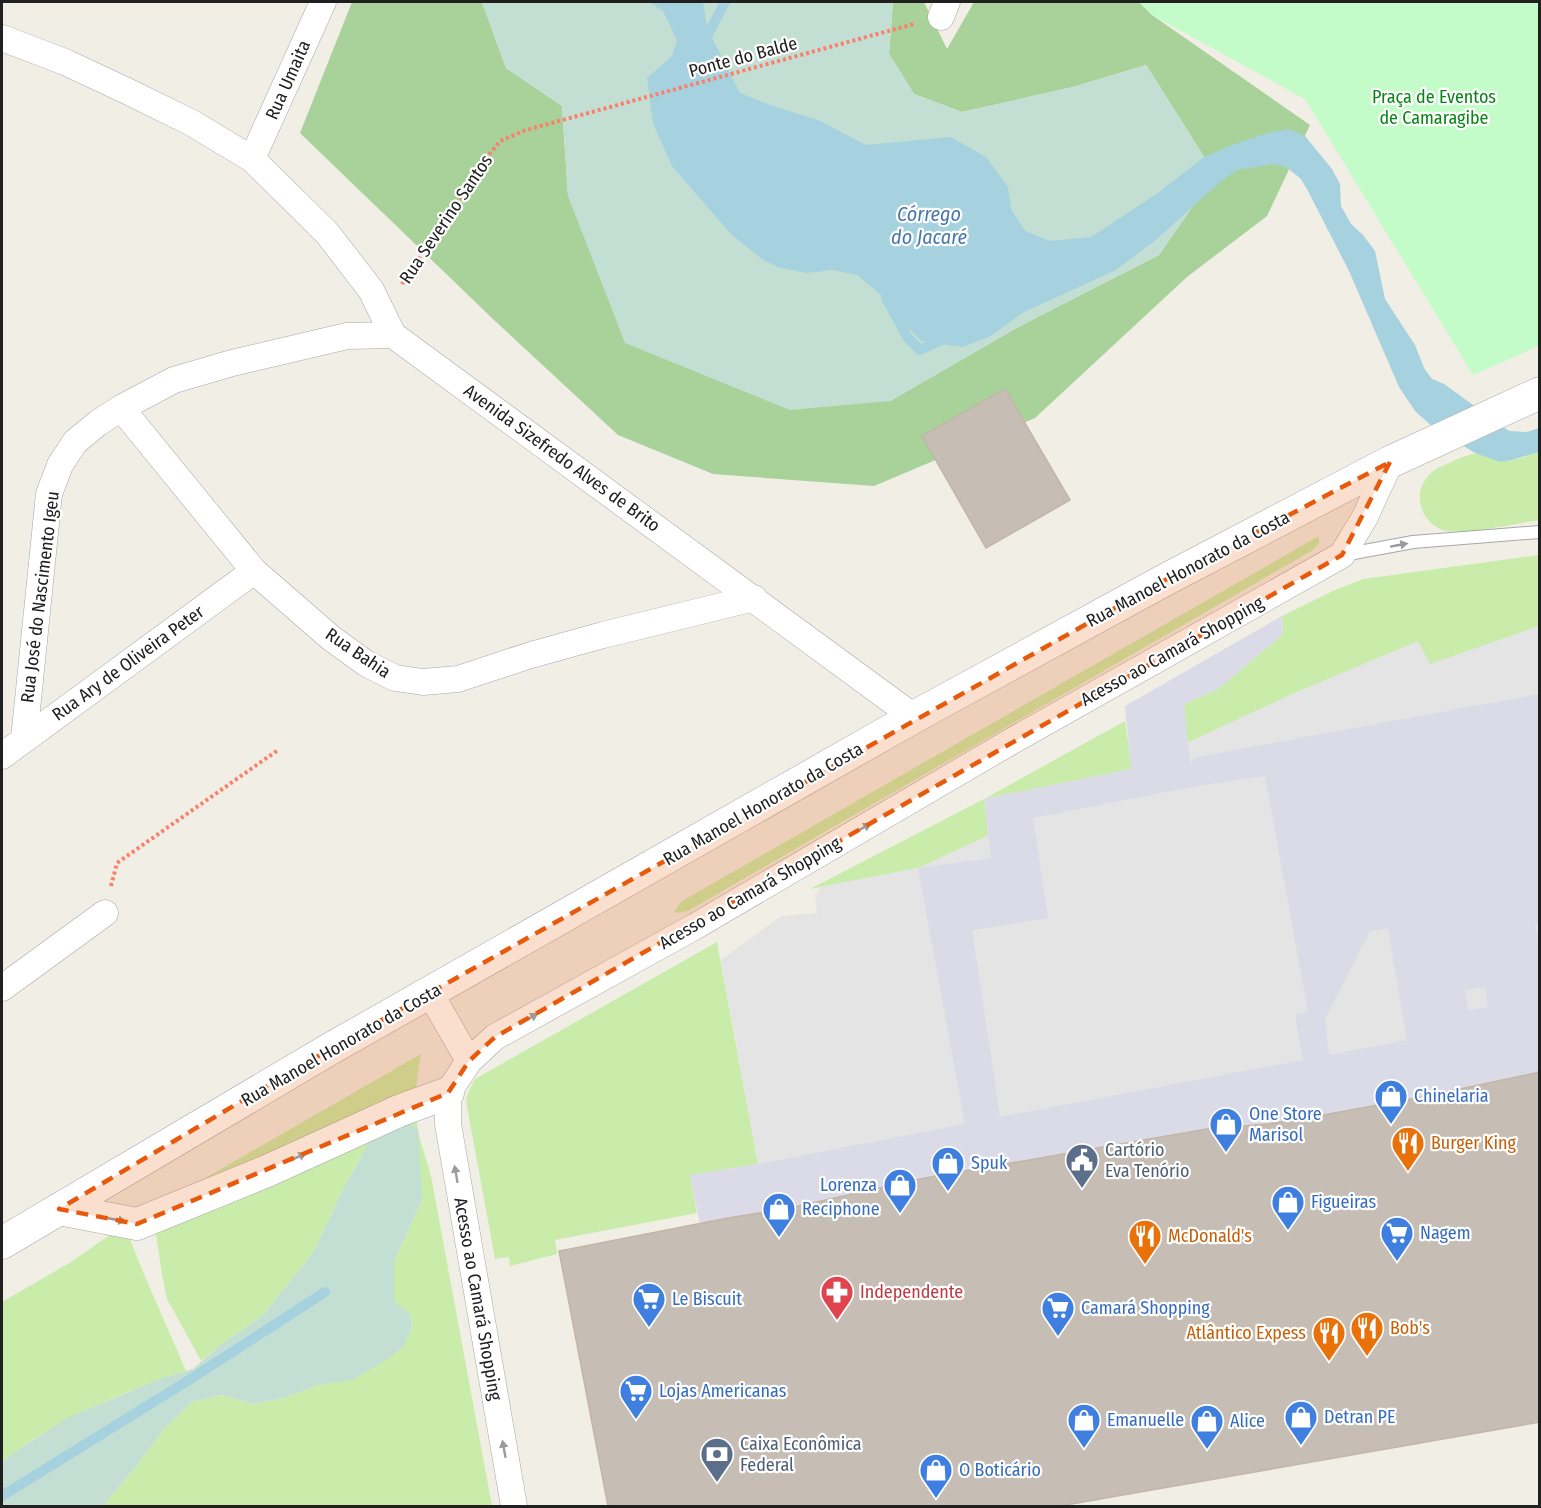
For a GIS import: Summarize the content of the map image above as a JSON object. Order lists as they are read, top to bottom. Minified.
{"streets":{"street":["Rua Umaita","Avenida Sizefredo Alves de Brito","Rua Manoel Honorato da Costa","Rua José do Nascimento Igeu","Acesso ao Camará Shopping","Rua Bahia","Rua Ary de Oliveira Peter"],"path":["Ponte do Balde","Rua Severino Santos"]},"crossings":[["Ponte do Balde","Rua Severino Santos"],["Rua Umaita","Avenida Sizefredo Alves de Brito"],["Rua Severino Santos","Avenida Sizefredo Alves de Brito"],["Rua Severino Santos","Rua José do Nascimento Igeu"],["Avenida Sizefredo Alves de Brito","Rua Manoel Honorato da Costa"],["Avenida Sizefredo Alves de Brito","Rua José do Nascimento Igeu"],["Avenida Sizefredo Alves de Brito","Rua Bahia"],["Rua Manoel Honorato da Costa","Acesso ao Camará Shopping"],["Rua José do Nascimento Igeu","Rua Bahia"],["Rua José do Nascimento Igeu","Rua Ary de Oliveira Peter"],["Rua Bahia","Rua Ary de Oliveira Peter"]],"one_way":["Acesso ao Camará Shopping"],"water":["Córrego do Jacaré"],"parks":["Praça de Eventos de Camaragibe"],"places":{"shop":["Chinelaria","One Store Marisol","Spuk","Lorenza","Figueiras","Reciphone","Detran PE","Emanuelle","Alice","O Boticário"],"restaurant":["Burger King","McDonald's","Bob's","Atlântico Expess"],"public building":["Cartório Eva Tenório"],"supermarket":["Nagem","Le Biscuit","Camará Shopping","Lojas Americanas"],"pharmacy":["Independente"],"bank":["Caixa Econômica Federal"]}}
